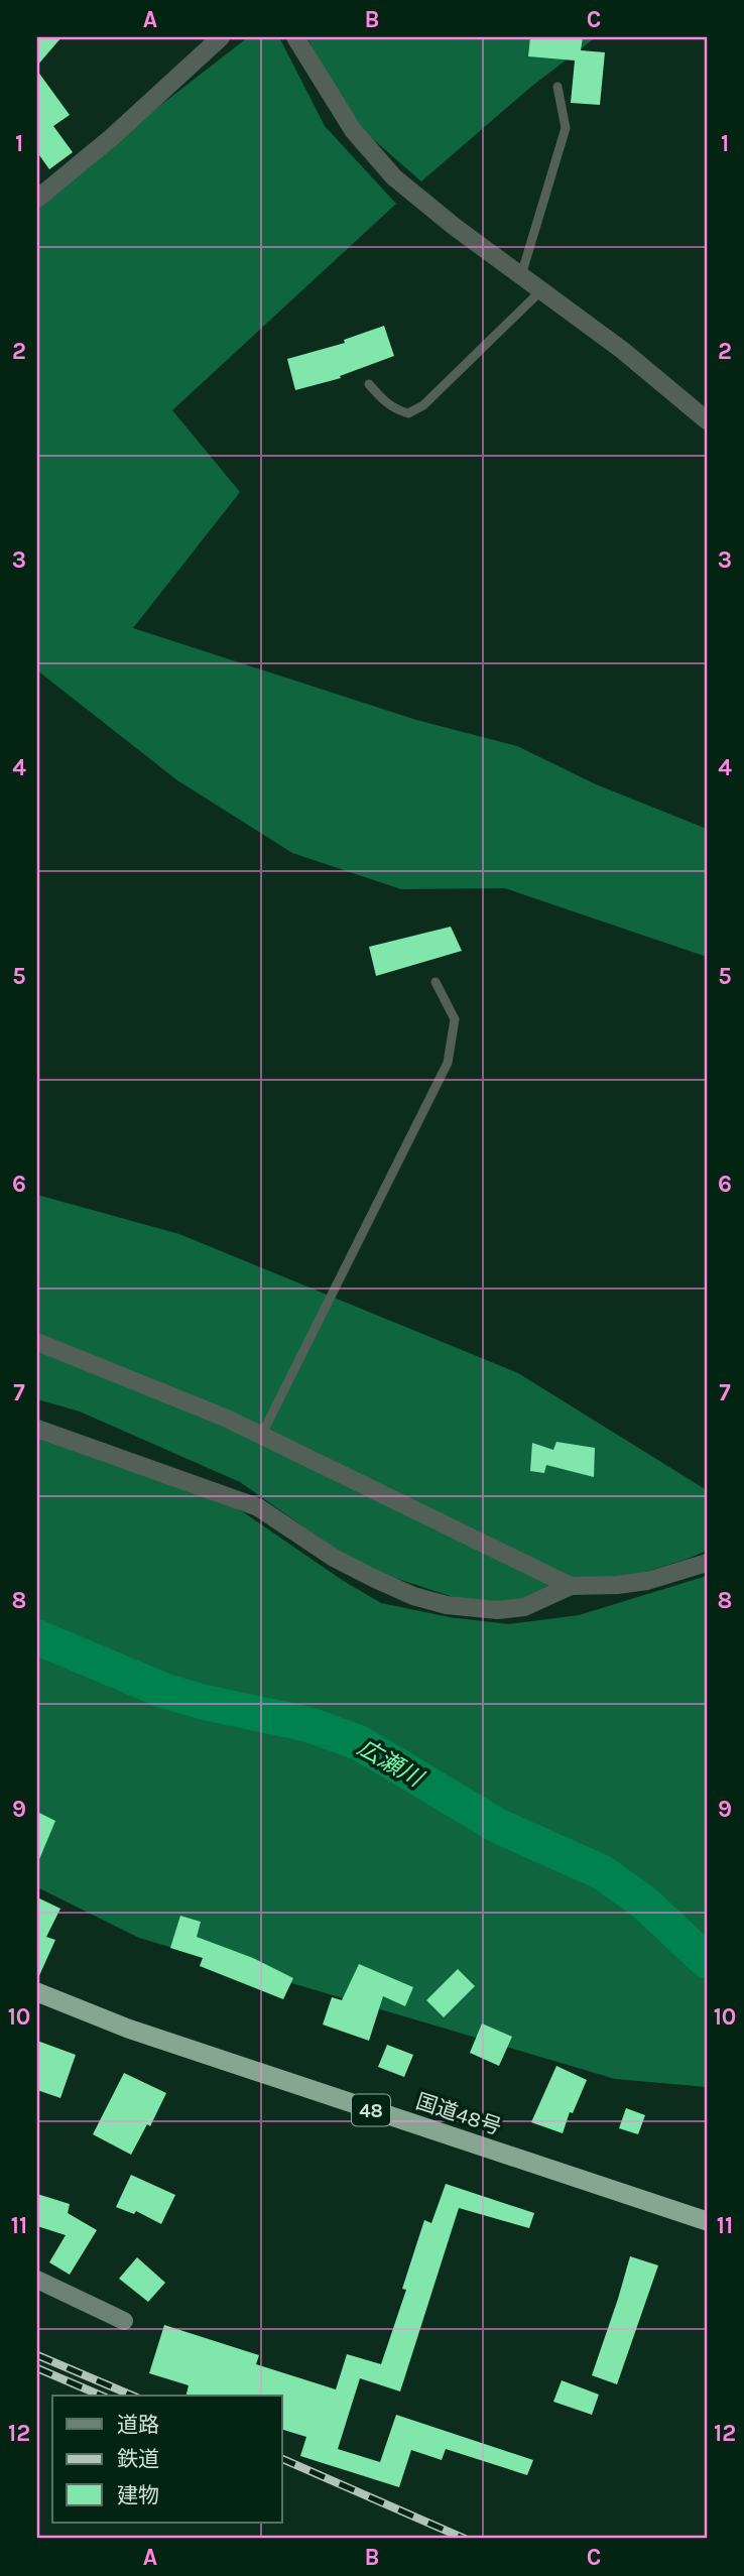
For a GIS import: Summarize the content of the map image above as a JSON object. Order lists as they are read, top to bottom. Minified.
{"streets":{"highway":["48","国道48号"]},"water":["広瀬川"],"legend":["道路","鉄道","建物"],"grid":{"columns":["A","B","C"],"rows":["1","2","3","4","5","6","7","8","9","10","11","12"]}}
